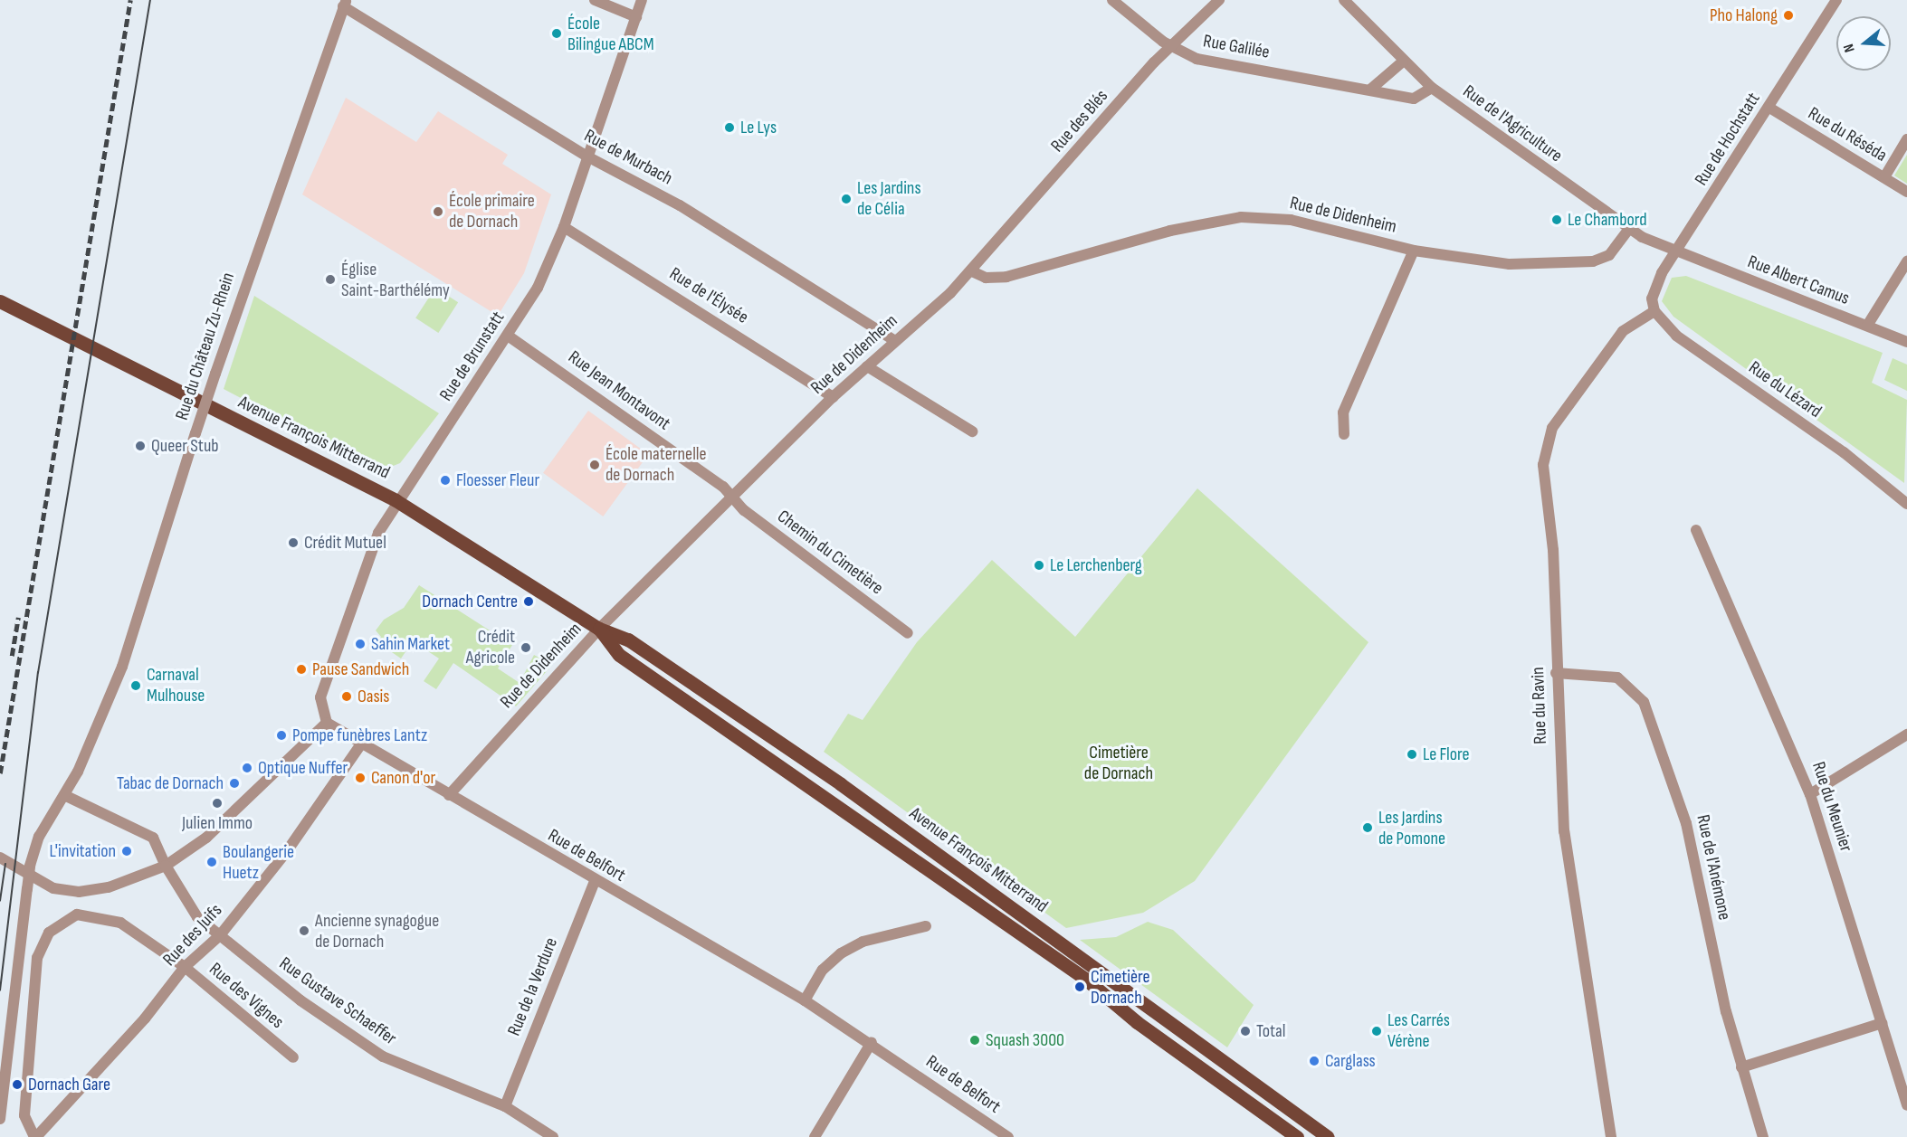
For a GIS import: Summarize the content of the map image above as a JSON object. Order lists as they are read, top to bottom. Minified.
{"streets":{"main road":["Avenue François Mitterrand"],"street":["Rue Galilée","Rue des Blés","Rue de l'Agriculture","Rue du Réséda","Rue de Hochstatt","Rue de Murbach","Rue de Didenheim","Rue Albert Camus","Rue de l'Élysée","Rue du Château Zu-Rhein","Rue de Brunstatt","Rue du Lézard","Rue Jean Montavont","Chemin du Cimetière","Rue du Ravin","Rue du Meunier","Rue de Belfort","Rue de l'Anémone","Rue des Juifs","Rue de la Verdure","Rue des Vignes","Rue Gustave Schaeffer"]},"crossings":[["Rue Galilée","Rue des Blés"],["Rue Galilée","Rue de l'Agriculture"],["Rue des Blés","Rue de Didenheim"],["Rue de l'Agriculture","Rue de Hochstatt"],["Rue de l'Agriculture","Rue de Didenheim"],["Rue de l'Agriculture","Rue Albert Camus"],["Rue du Réséda","Rue de Hochstatt"],["Rue de Hochstatt","Rue Albert Camus"],["Rue de Hochstatt","Rue du Lézard"],["Rue de Murbach","Rue de Didenheim"],["Rue de Murbach","Rue du Château Zu-Rhein"],["Rue de Murbach","Rue de Brunstatt"],["Rue de Didenheim","Rue de l'Élysée"],["Rue de Didenheim","Rue Jean Montavont"],["Rue de Didenheim","Avenue François Mitterrand"],["Rue de Didenheim","Chemin du Cimetière"],["Rue de Didenheim","Rue de Belfort"],["Rue de l'Élysée","Rue de Brunstatt"],["Rue de Brunstatt","Rue Jean Montavont"],["Rue de Brunstatt","Avenue François Mitterrand"],["Rue de Brunstatt","Rue de Belfort"],["Rue du Lézard","Rue du Ravin"],["Rue Jean Montavont","Chemin du Cimetière"],["Rue du Ravin","Rue de l'Anémone"],["Rue de Belfort","Rue des Juifs"],["Rue de Belfort","Rue de la Verdure"],["Rue des Juifs","Rue des Vignes"],["Rue des Juifs","Rue Gustave Schaeffer"],["Rue de la Verdure","Rue Gustave Schaeffer"]],"parks":["Cimetière de Dornach"],"places":["Pho Halong","École Bilingue ABCM","Le Lys","Les Jardins de Célia","École primaire de Dornach","Le Chambord","Église Saint-Barthélémy","Queer Stub","École maternelle de Dornach","Floesser Fleur","Crédit Mutuel","Le Lerchenberg","Dornach Centre","Sahin Market","Crédit Agricole","Pause Sandwich","Carnaval Mulhouse","Oasis","Pompe funèbres Lantz","Le Flore","Optique Nuffer","Canon d'or","Tabac de Dornach","Julien Immo","Les Jardins de Pomone","L'invitation","Boulangerie Huetz","Ancienne synagogue de Dornach","Cimetière Dornach","Total","Les Carrés Vérène","Squash 3000","Carglass","Dornach Gare"],"north":"left"}
